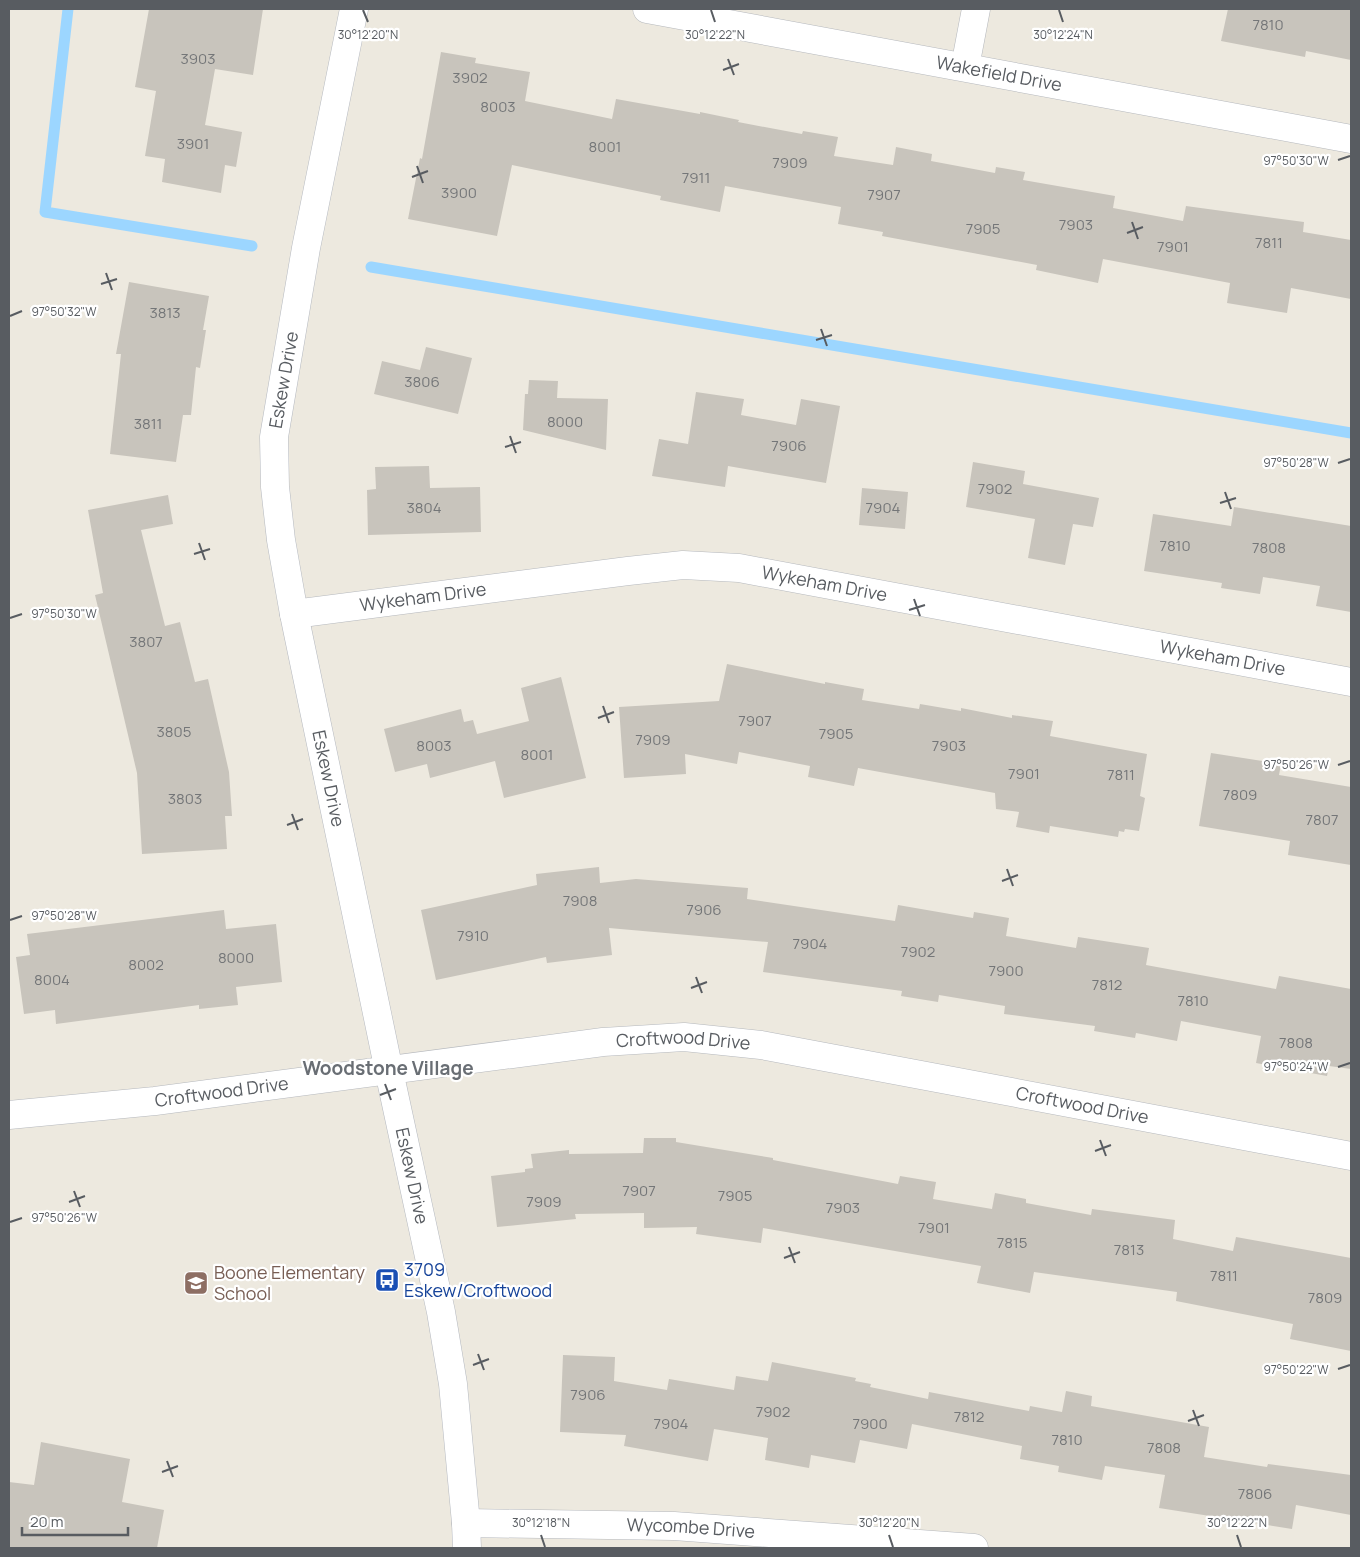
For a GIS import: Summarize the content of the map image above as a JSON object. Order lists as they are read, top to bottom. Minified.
{"streets":{"street":["Wakefield Drive","Eskew Drive","Wykeham Drive","Croftwood Drive","Wycombe Drive"]},"crossings":[["Eskew Drive","Wykeham Drive"],["Eskew Drive","Croftwood Drive"],["Eskew Drive","Wycombe Drive"]],"districts":["Woodstone Village"],"places":{"bus stop":["3709 Eskew/Croftwood"],"school or university":["Boone Elementary School"]},"house_numbers":["7810","3903","3902","8003","3901","8001","7909","7911","3900","7907","7903","7905","7811","7901","3813","3806","8000","3811","7906","7902","3804","7904","7810","7808","3807","7907","3805","7905","7909","8003","7903","8001","7901","7811","7809","3803","7807","7908","7906","7910","7904","7902","8000","8002","7900","8004","7812","7810","7808","7907","7905","7909","7903","7901","7815","7813","7811","7809","7906","7902","7812","7904","7900","7810","7808","7806"],"scale_bar":"20 m","coordinates":["30°12'20\"N","30°12'22\"N","30°12'24\"N","97°50'30\"W","97°50'32\"W","97°50'28\"W","97°50'26\"W","97°50'24\"W","97°50'22\"W","30°12'18\"N"]}
